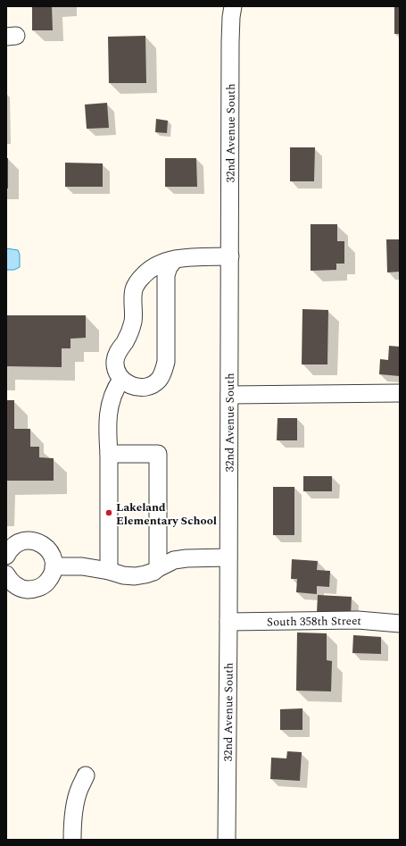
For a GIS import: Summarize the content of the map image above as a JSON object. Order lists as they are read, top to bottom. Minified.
{"streets":{"street":["32nd Avenue South","South 358th Street"]},"crossings":[["32nd Avenue South","South 358th Street"]],"places":["Lakeland Elementary School"]}
